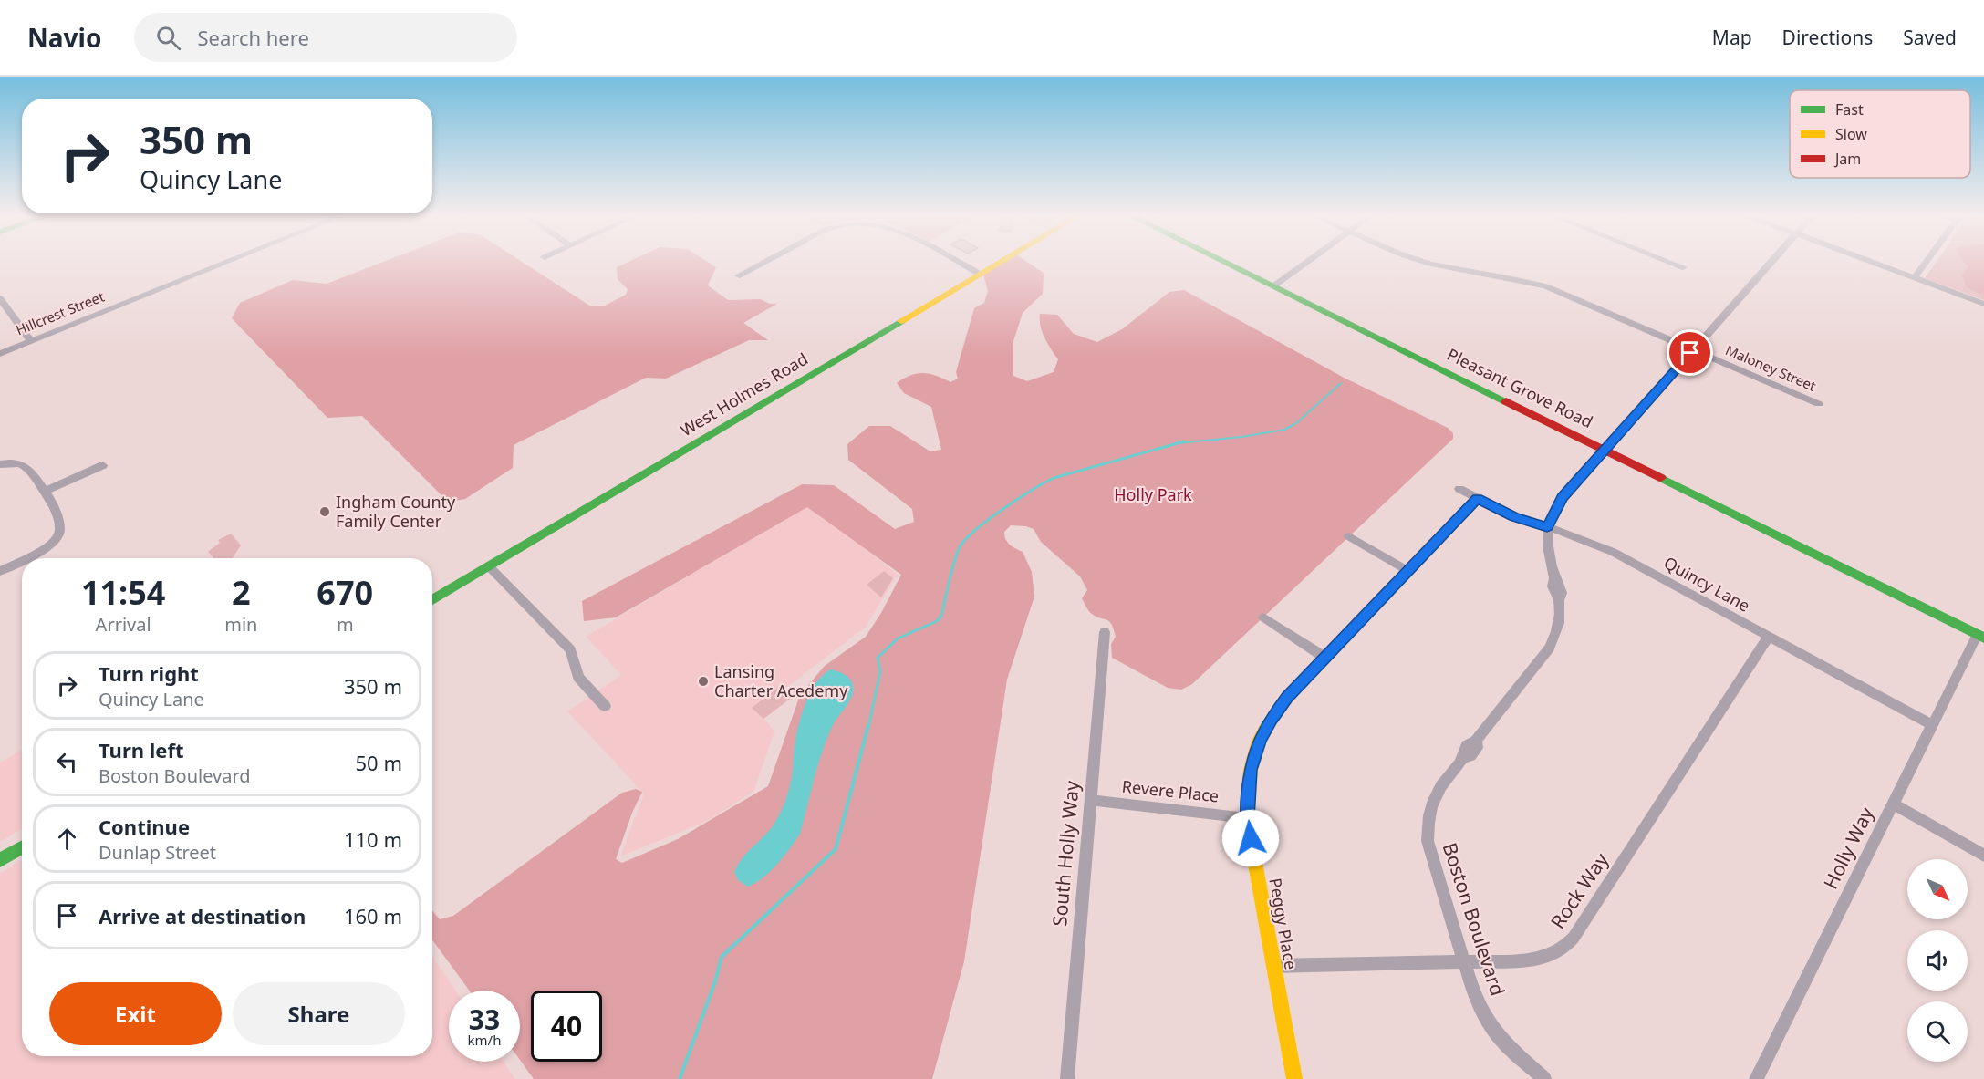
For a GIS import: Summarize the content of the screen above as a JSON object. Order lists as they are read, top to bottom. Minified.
{"streets":{"street":["Hillcrest Street","Maloney Street","Pleasant Grove Road","West Holmes Road","Quincy Lane","Revere Place","Holly Way","South Holly Way","Rock Way","Boston Boulevard","Peggy Place"]},"crossings":[["Maloney Street","Boston Boulevard"],["Pleasant Grove Road","Holly Way"],["Pleasant Grove Road","Boston Boulevard"],["Quincy Lane","Holly Way"],["Quincy Lane","Rock Way"],["Quincy Lane","Boston Boulevard"],["Quincy Lane","Peggy Place"],["Revere Place","South Holly Way"],["Revere Place","Peggy Place"],["Rock Way","Boston Boulevard"],["Rock Way","Peggy Place"]],"parks":["Holly Park"],"places":["Ingham County Family Center","Lansing Charter Acedemy"],"legend":["Fast","Slow","Jam"],"north":"bottom right","page":{"header":"Navio","search":"Search here","nav":["Map","Directions","Saved"],"turn":["350 m","Quincy Lane"],"eta":["11:54","Arrival","2","min","670","m"],"list":[{"name":"Turn right","note":"Quincy Lane","value":"350 m"},{"name":"Turn left","note":"Boston Boulevard","value":"50 m"},{"name":"Continue","note":"Dunlap Street","value":"110 m"},{"name":"Arrive at destination","value":"160 m"}],"buttons":["Exit","Share"],"speed":"33 km/h","limit":"40"}}
